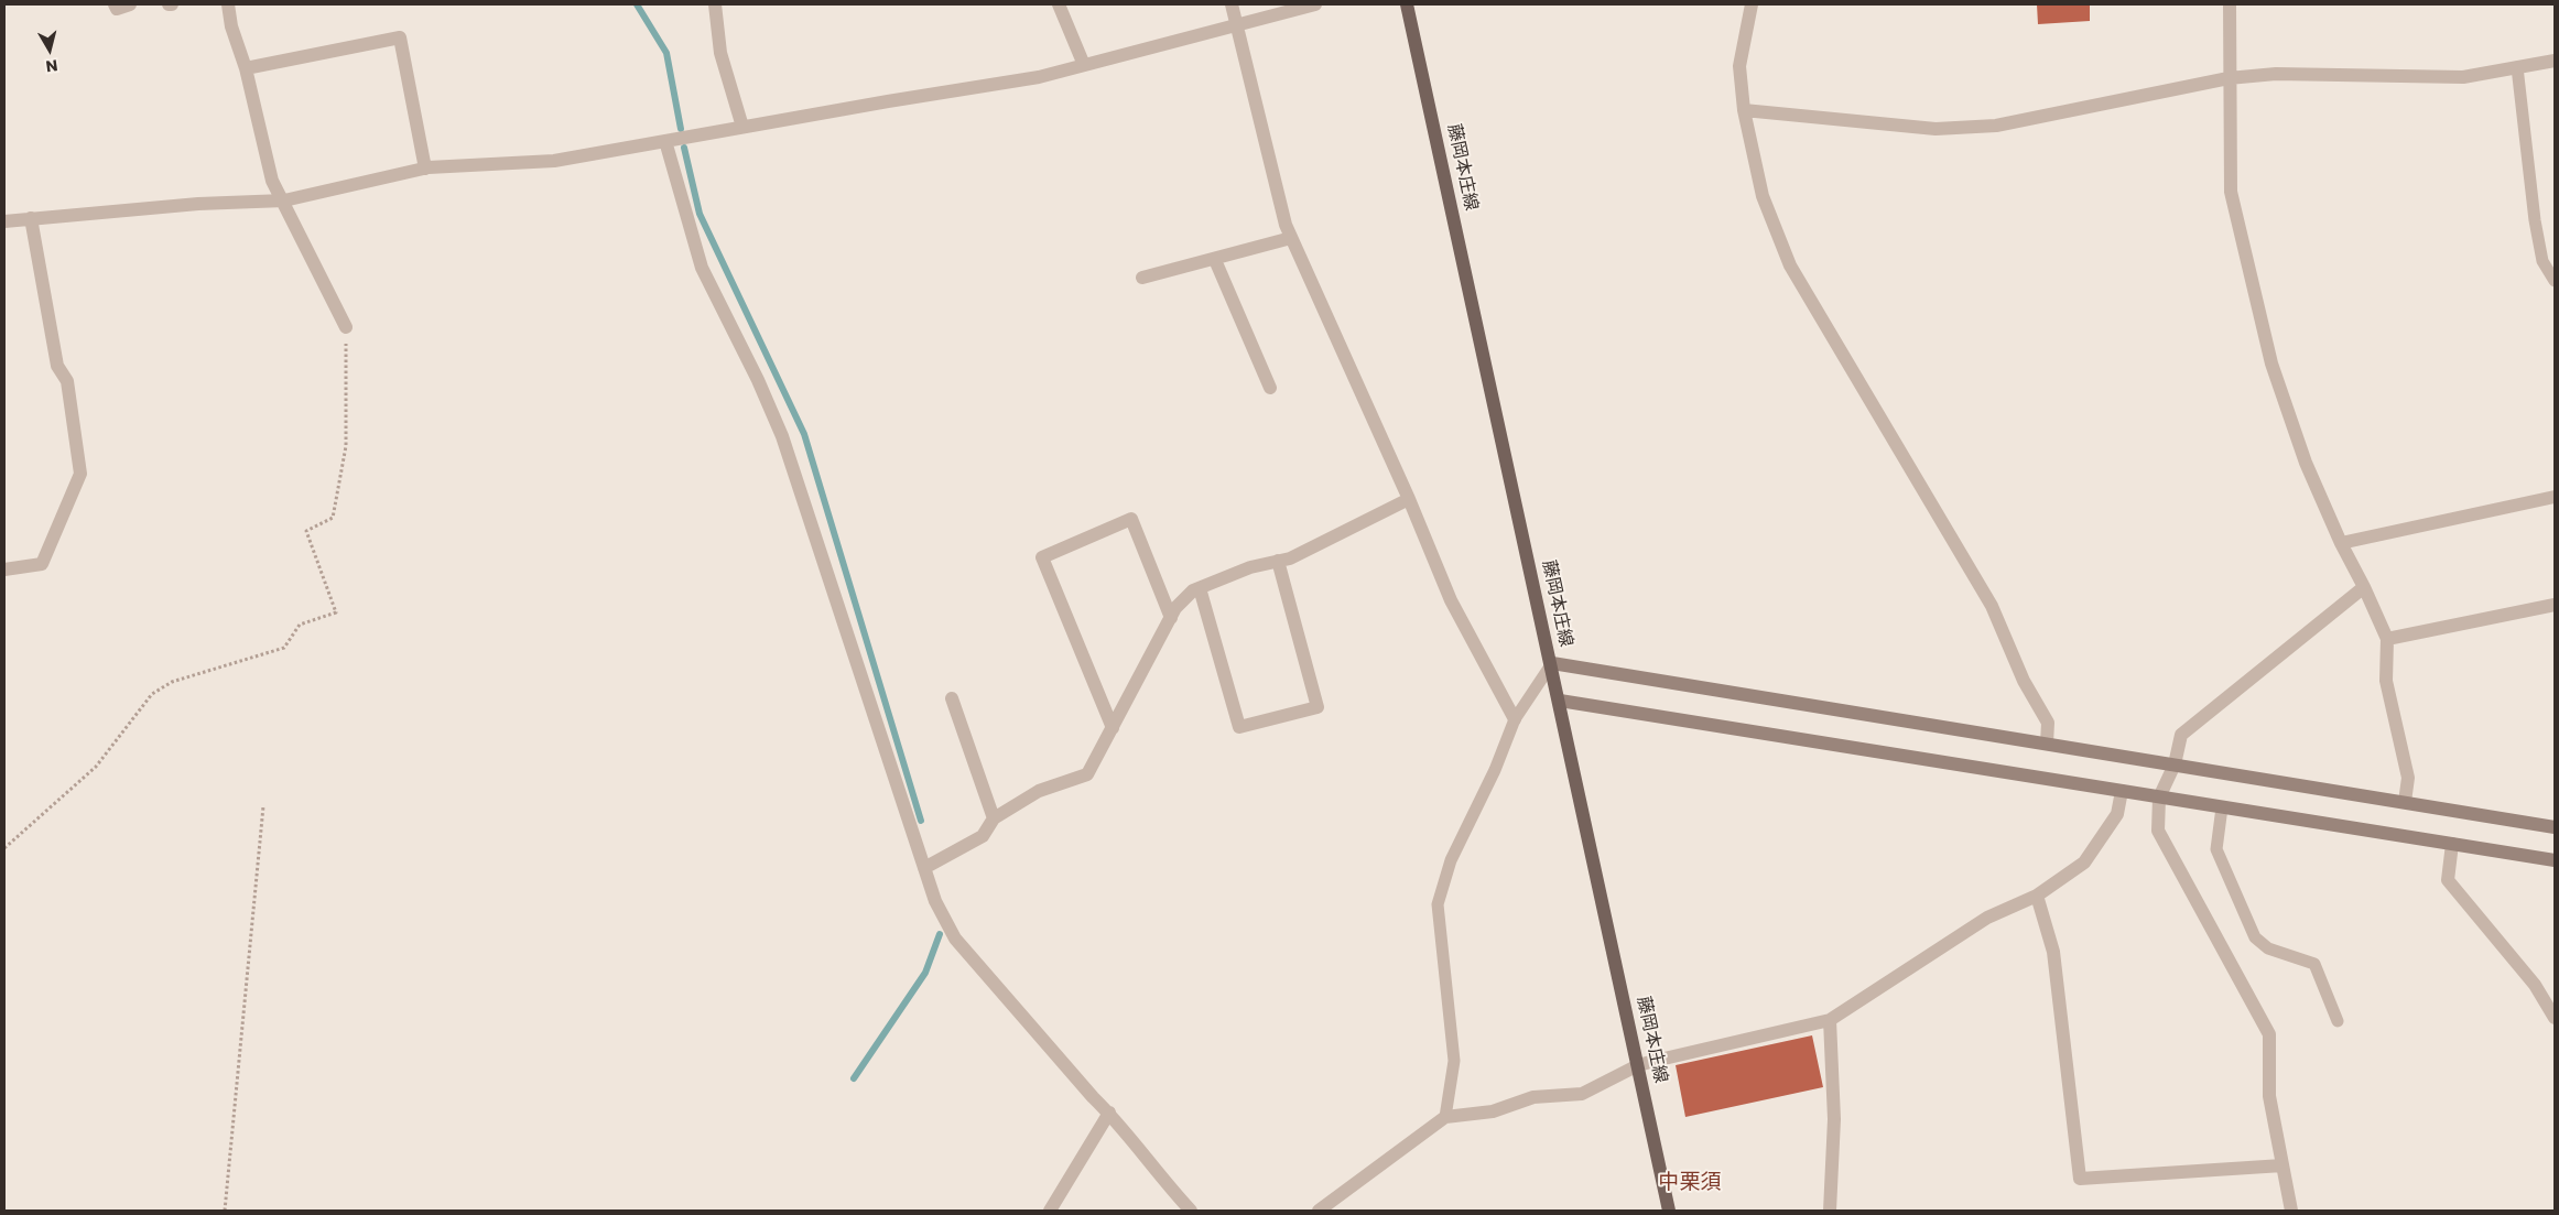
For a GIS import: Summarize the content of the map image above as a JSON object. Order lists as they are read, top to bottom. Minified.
{"streets":{"main road":["藤岡本庄線"]},"districts":["中栗須"],"north":"bottom"}
